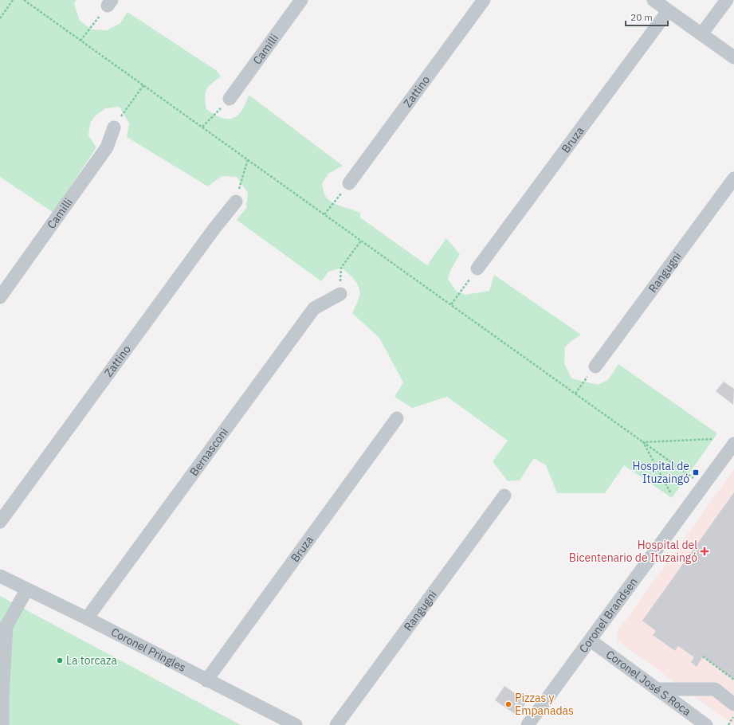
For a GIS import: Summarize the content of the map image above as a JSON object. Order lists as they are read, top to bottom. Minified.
{"streets":{"street":["Camilli","Zattino","Bruza","Rangugni","Bernasconi","Coronel Brandsen","Coronel Pringles","Coronel José S Roca"]},"crossings":[["Bruza","Coronel Pringles"],["Bernasconi","Coronel Pringles"],["Coronel Brandsen","Coronel José S Roca"]],"places":{"transit":["Hospital de Ituzaingó"],"health":["Hospital del Bicentenario de Ituzaingó"],"other":["La torcaza","Pizzas y Empanadas"]},"scale_bar":"20 m"}
